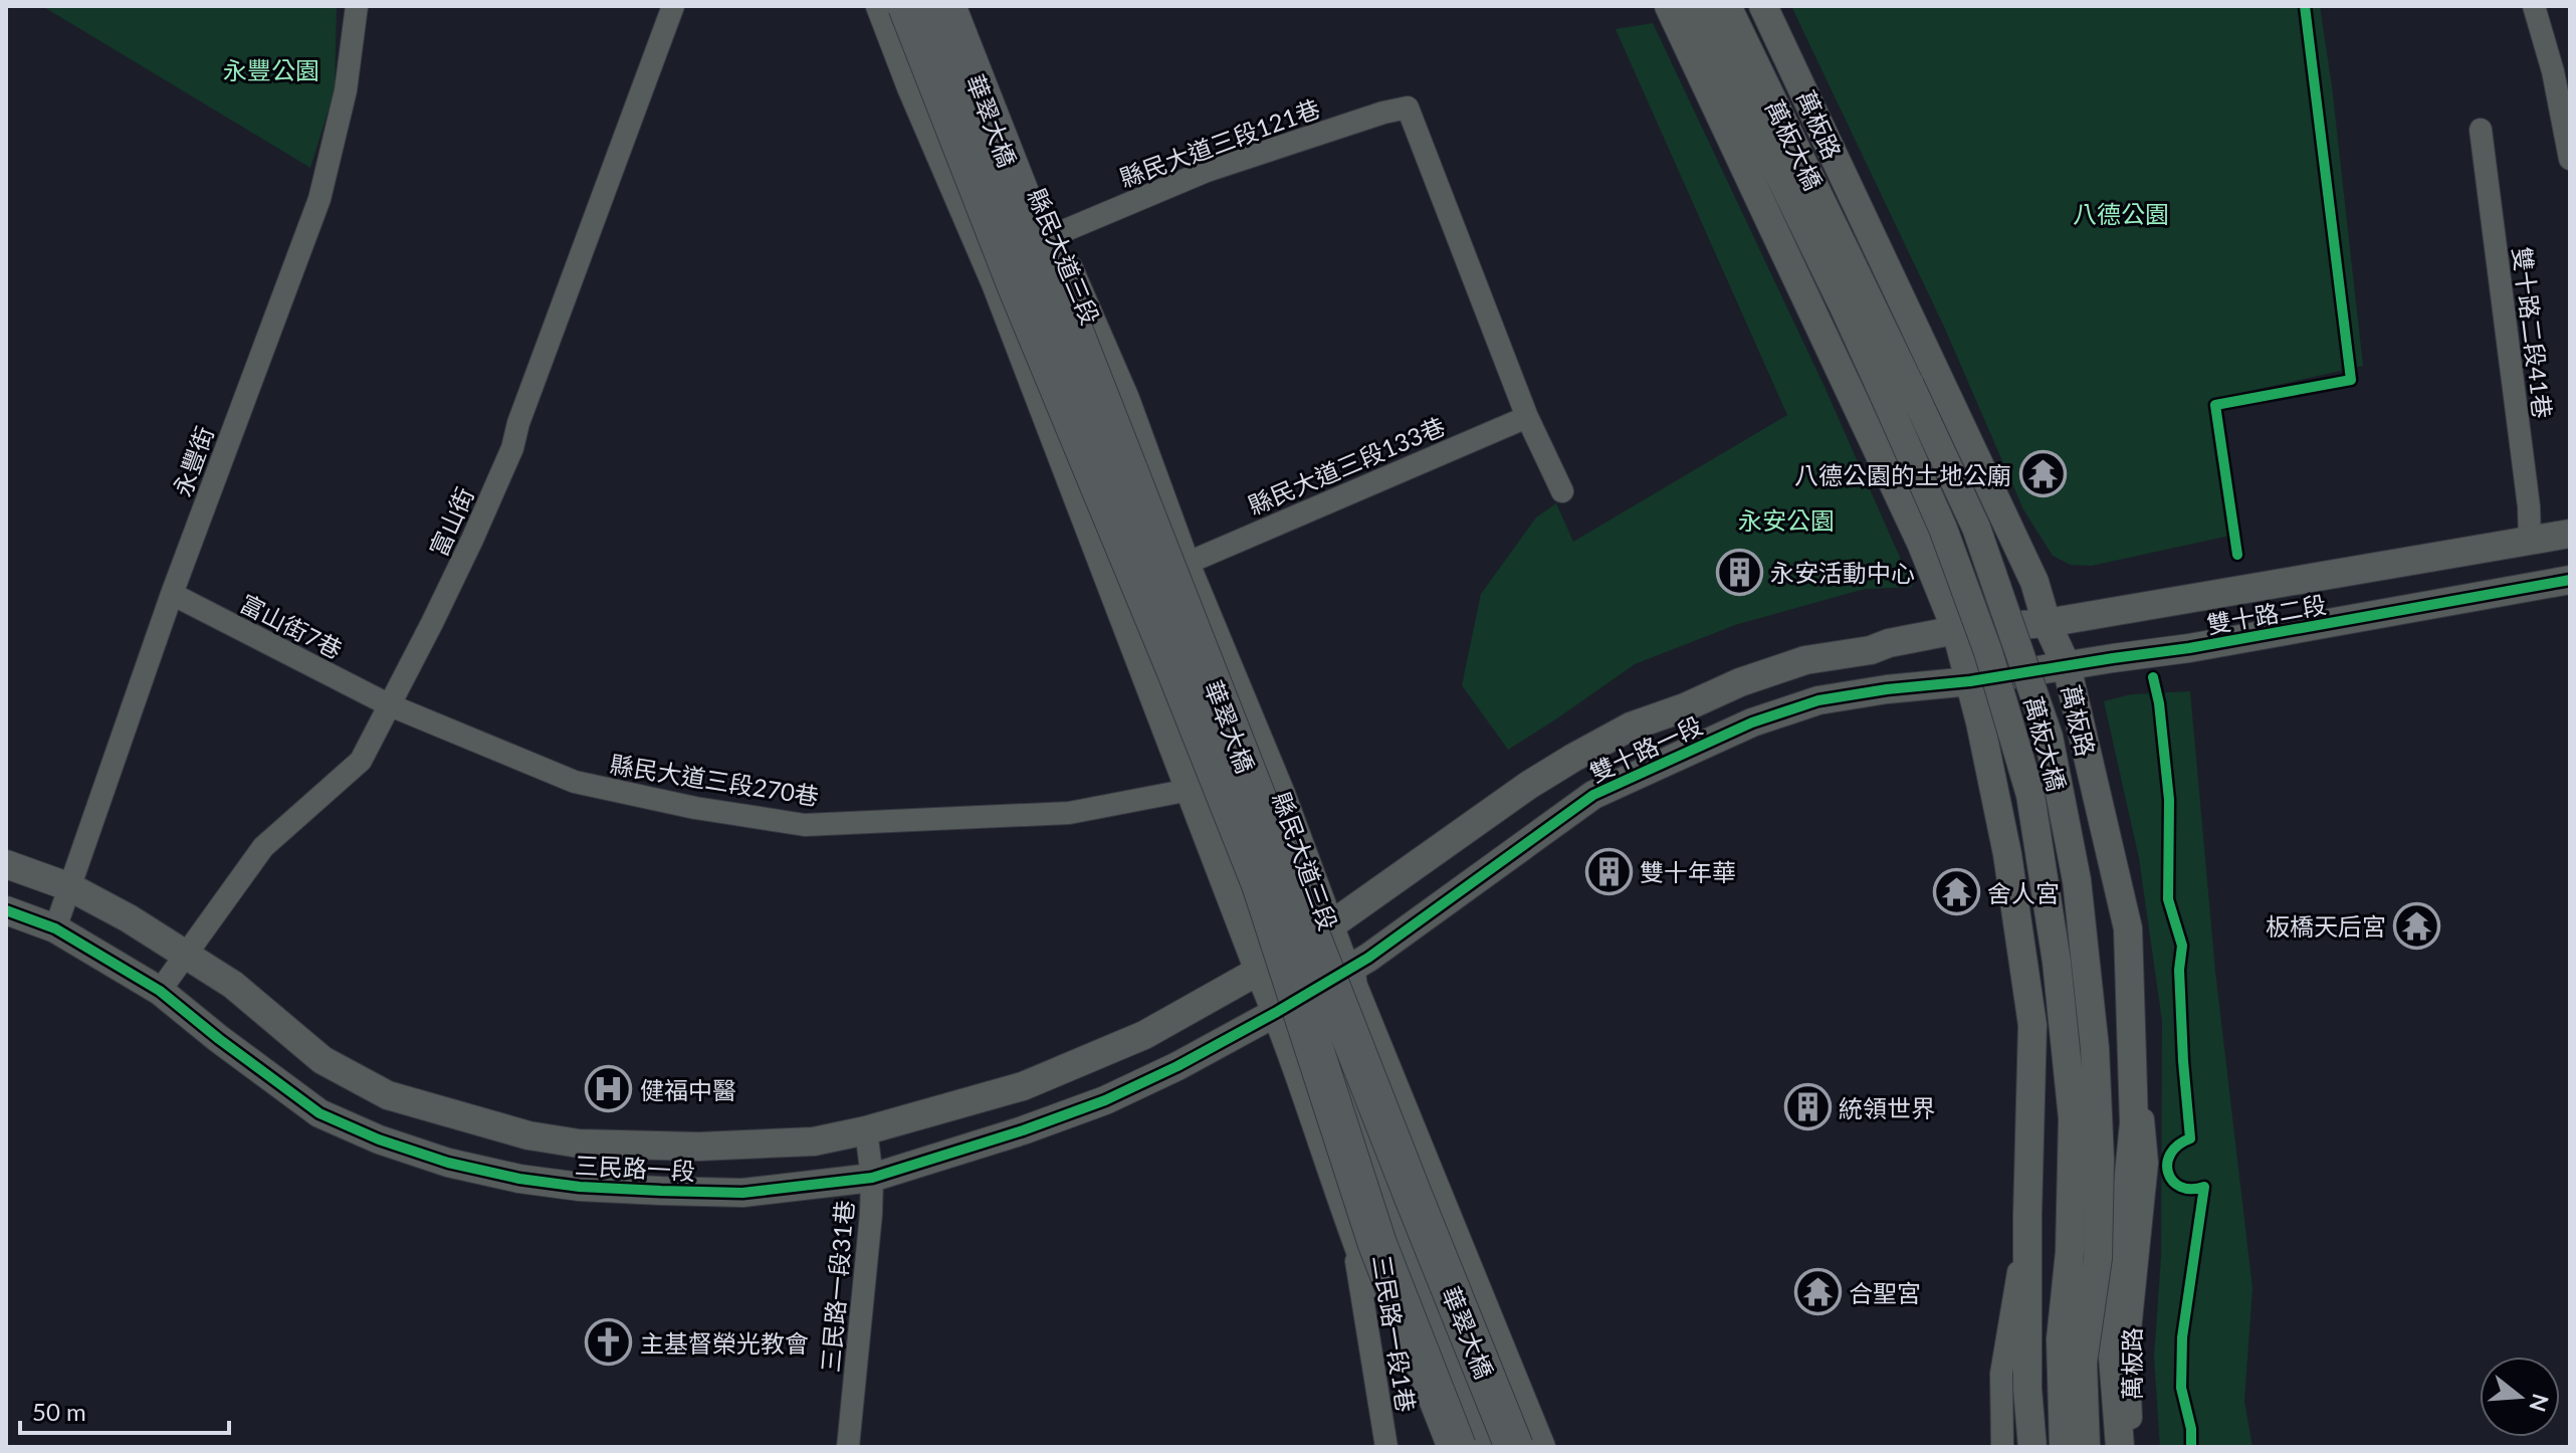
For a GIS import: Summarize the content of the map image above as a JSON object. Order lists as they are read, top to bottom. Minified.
{"streets":{"highway":["華翠大橋"],"street":["萬板路","縣民大道三段121巷","萬板大橋","縣民大道三段","雙十路二段41巷","永豐街","縣民大道三段133巷","富山街","雙十路二段","富山街7巷","雙十路一段","縣民大道三段270巷","三民路一段","三民路一段31巷","三民路一段1巷"]},"crossings":[["萬板路","雙十路二段"],["縣民大道三段121巷","縣民大道三段"],["縣民大道三段121巷","縣民大道三段133巷"],["縣民大道三段","縣民大道三段133巷"],["縣民大道三段","雙十路一段"],["雙十路二段41巷","雙十路二段"],["永豐街","富山街7巷"],["永豐街","三民路一段"],["富山街","富山街7巷"],["富山街","縣民大道三段270巷"],["富山街","三民路一段"],["雙十路二段","雙十路一段"],["富山街7巷","縣民大道三段270巷"],["雙十路一段","三民路一段"],["三民路一段","三民路一段31巷"]],"parks":["永豐公園","八德公園","永安公園"],"places":{"temple":["八德公園的土地公廟","舍人宮","板橋天后宮","合聖宮"],"building":["永安活動中心","雙十年華","統領世界"],"hospital":["健福中醫"],"church":["主基督榮光教會"]},"scale_bar":"50 m","north":"right"}
